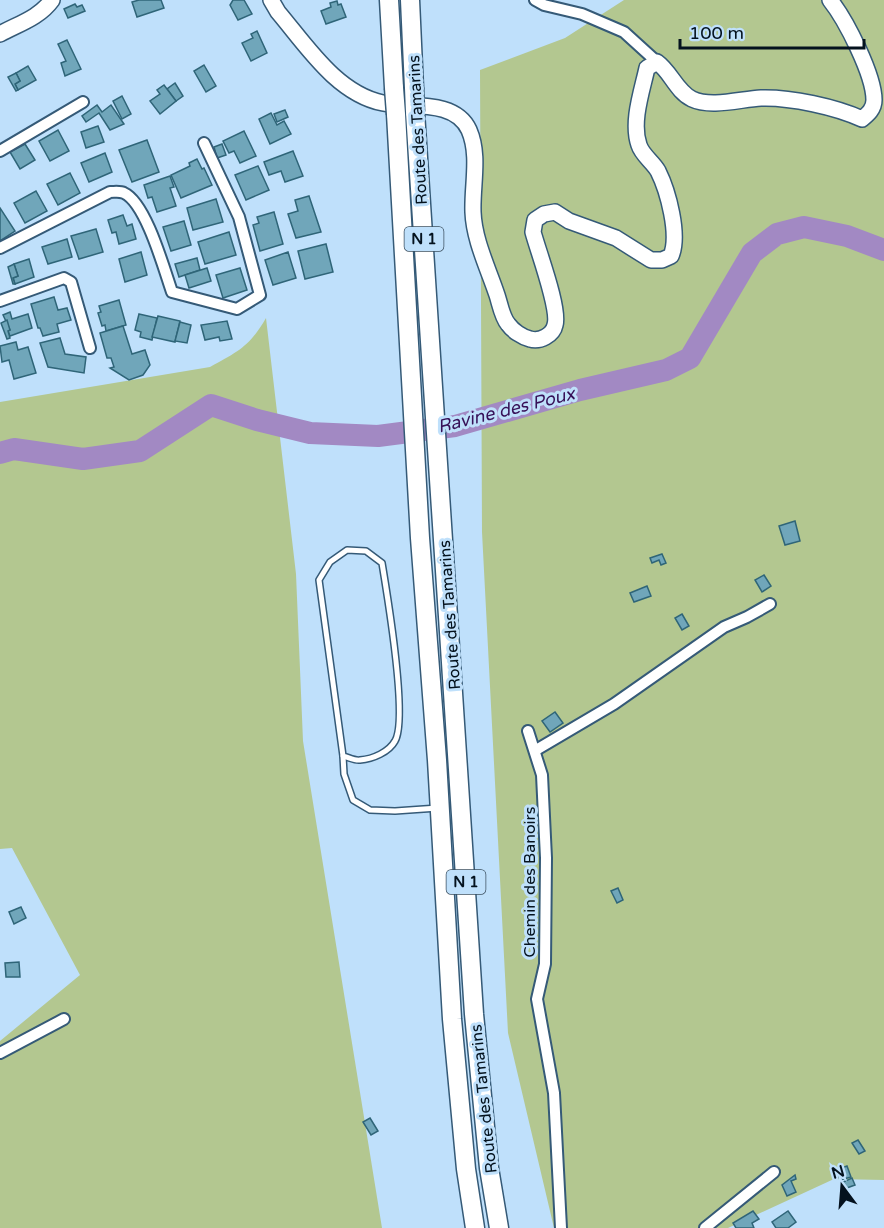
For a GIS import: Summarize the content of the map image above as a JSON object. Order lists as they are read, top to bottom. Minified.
{"streets":{"highway":["Route des Tamarins","N 1"],"street":["Chemin des Banoirs"]},"water":["Ravine des Poux"],"scale_bar":"100 m","north":"top"}
